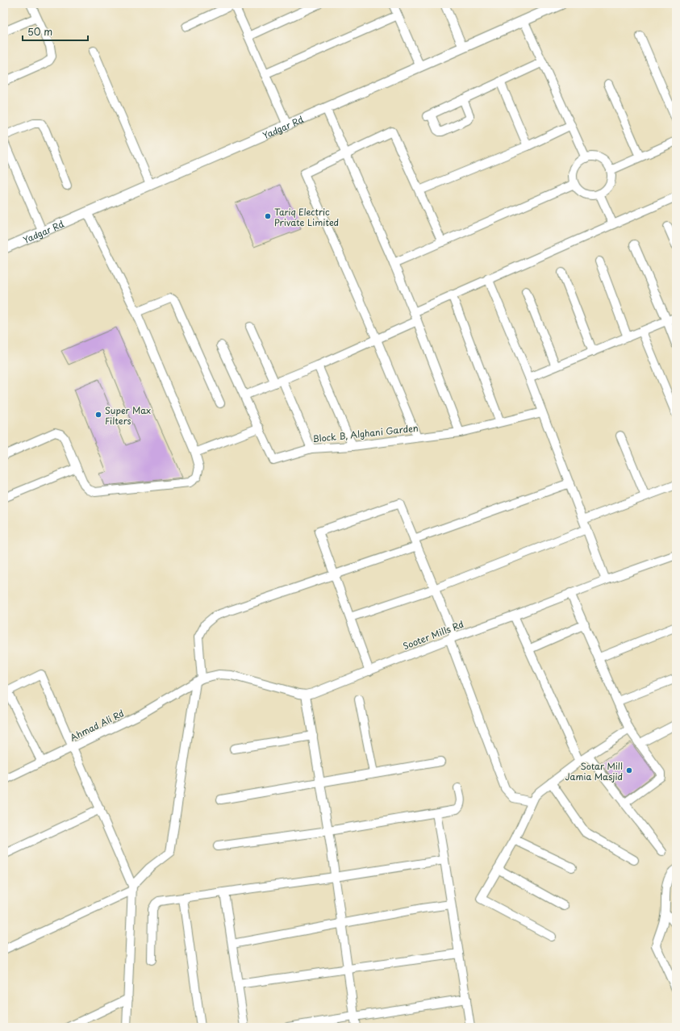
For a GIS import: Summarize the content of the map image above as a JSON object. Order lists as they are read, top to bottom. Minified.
{"streets":{"street":["Yadgar Rd","Block B, Alghani Garden","Sooter Mills Rd","Ahmad Ali Rd"]},"crossings":[["Sooter Mills Rd","Ahmad Ali Rd"]],"places":["Tariq Electric Private Limited","Super Max Filters","Sotar Mill Jamia Masjid"],"scale_bar":"50 m"}
